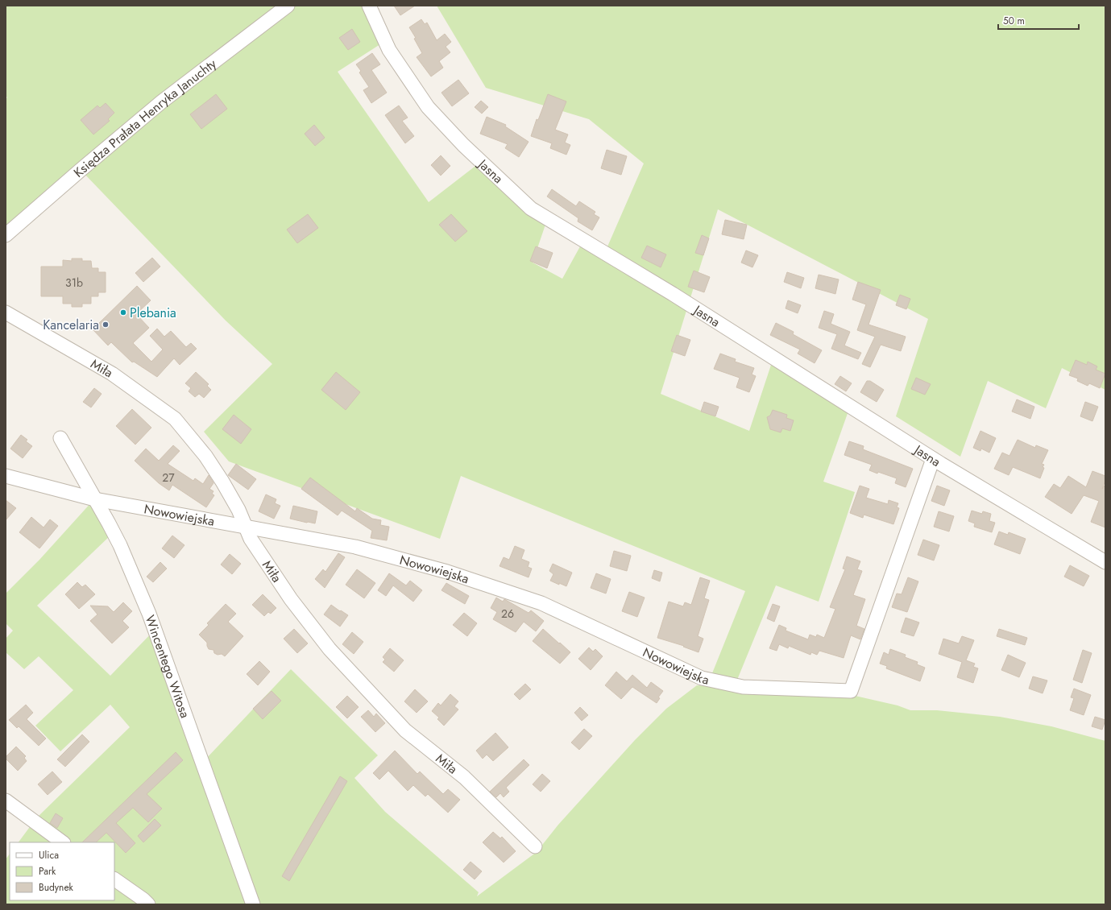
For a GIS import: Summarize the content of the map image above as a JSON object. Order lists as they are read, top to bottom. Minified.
{"streets":{"street":["Księdza Prałata Henryka Januchty","Jasna","Miła","Nowowiejska","Wincentego Witosa"]},"crossings":[["Jasna","Nowowiejska"],["Miła","Nowowiejska"],["Nowowiejska","Wincentego Witosa"]],"places":["Plebania","Kancelaria"],"house_numbers":["31b","27","26"],"legend":["Ulica","Park","Budynek"],"scale_bar":"50 m"}
